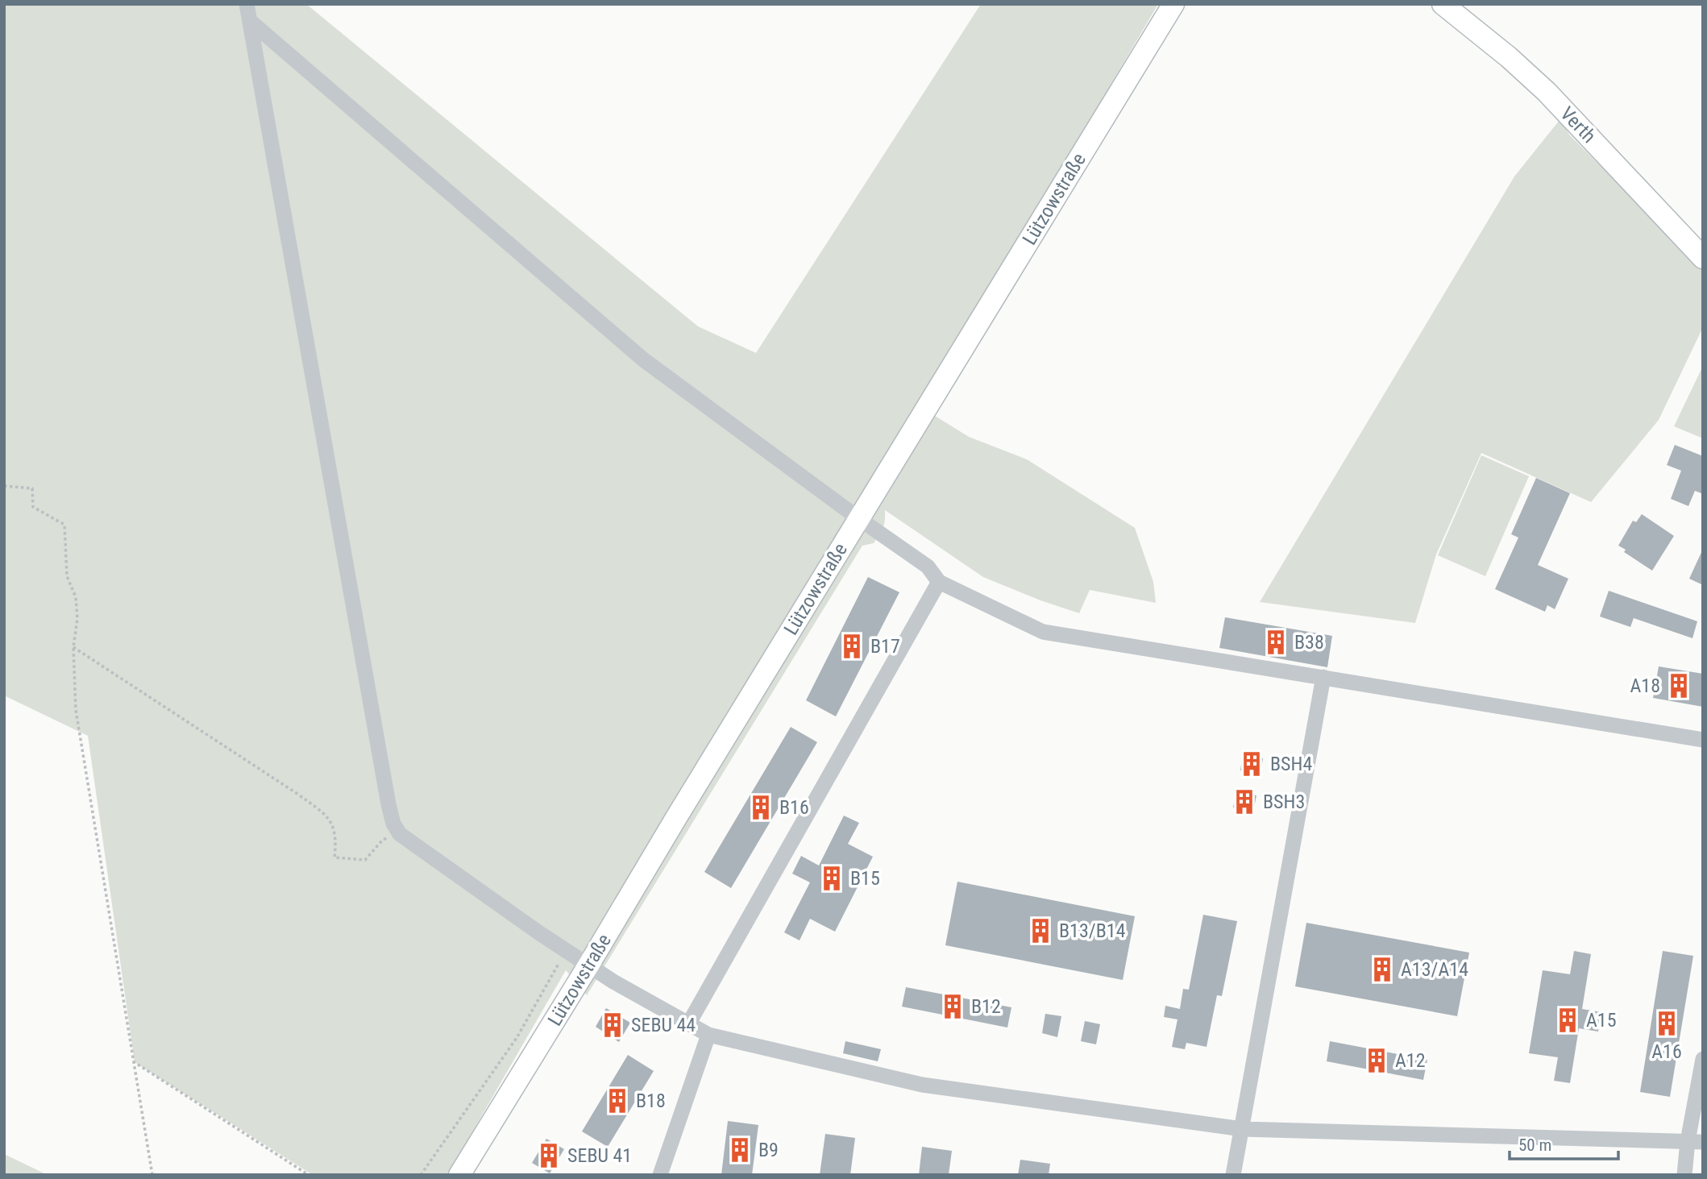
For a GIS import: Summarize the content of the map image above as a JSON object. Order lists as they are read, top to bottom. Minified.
{"streets":{"street":["Verth","Lützowstraße"]},"places":{"building":["B38","B17","A18","BSH4","BSH3","B16","B15","B13/B14","A13/A14","B12","A15","A16","SEBU 44","A12","B18","B9","SEBU 41"]},"scale_bar":"50 m"}
